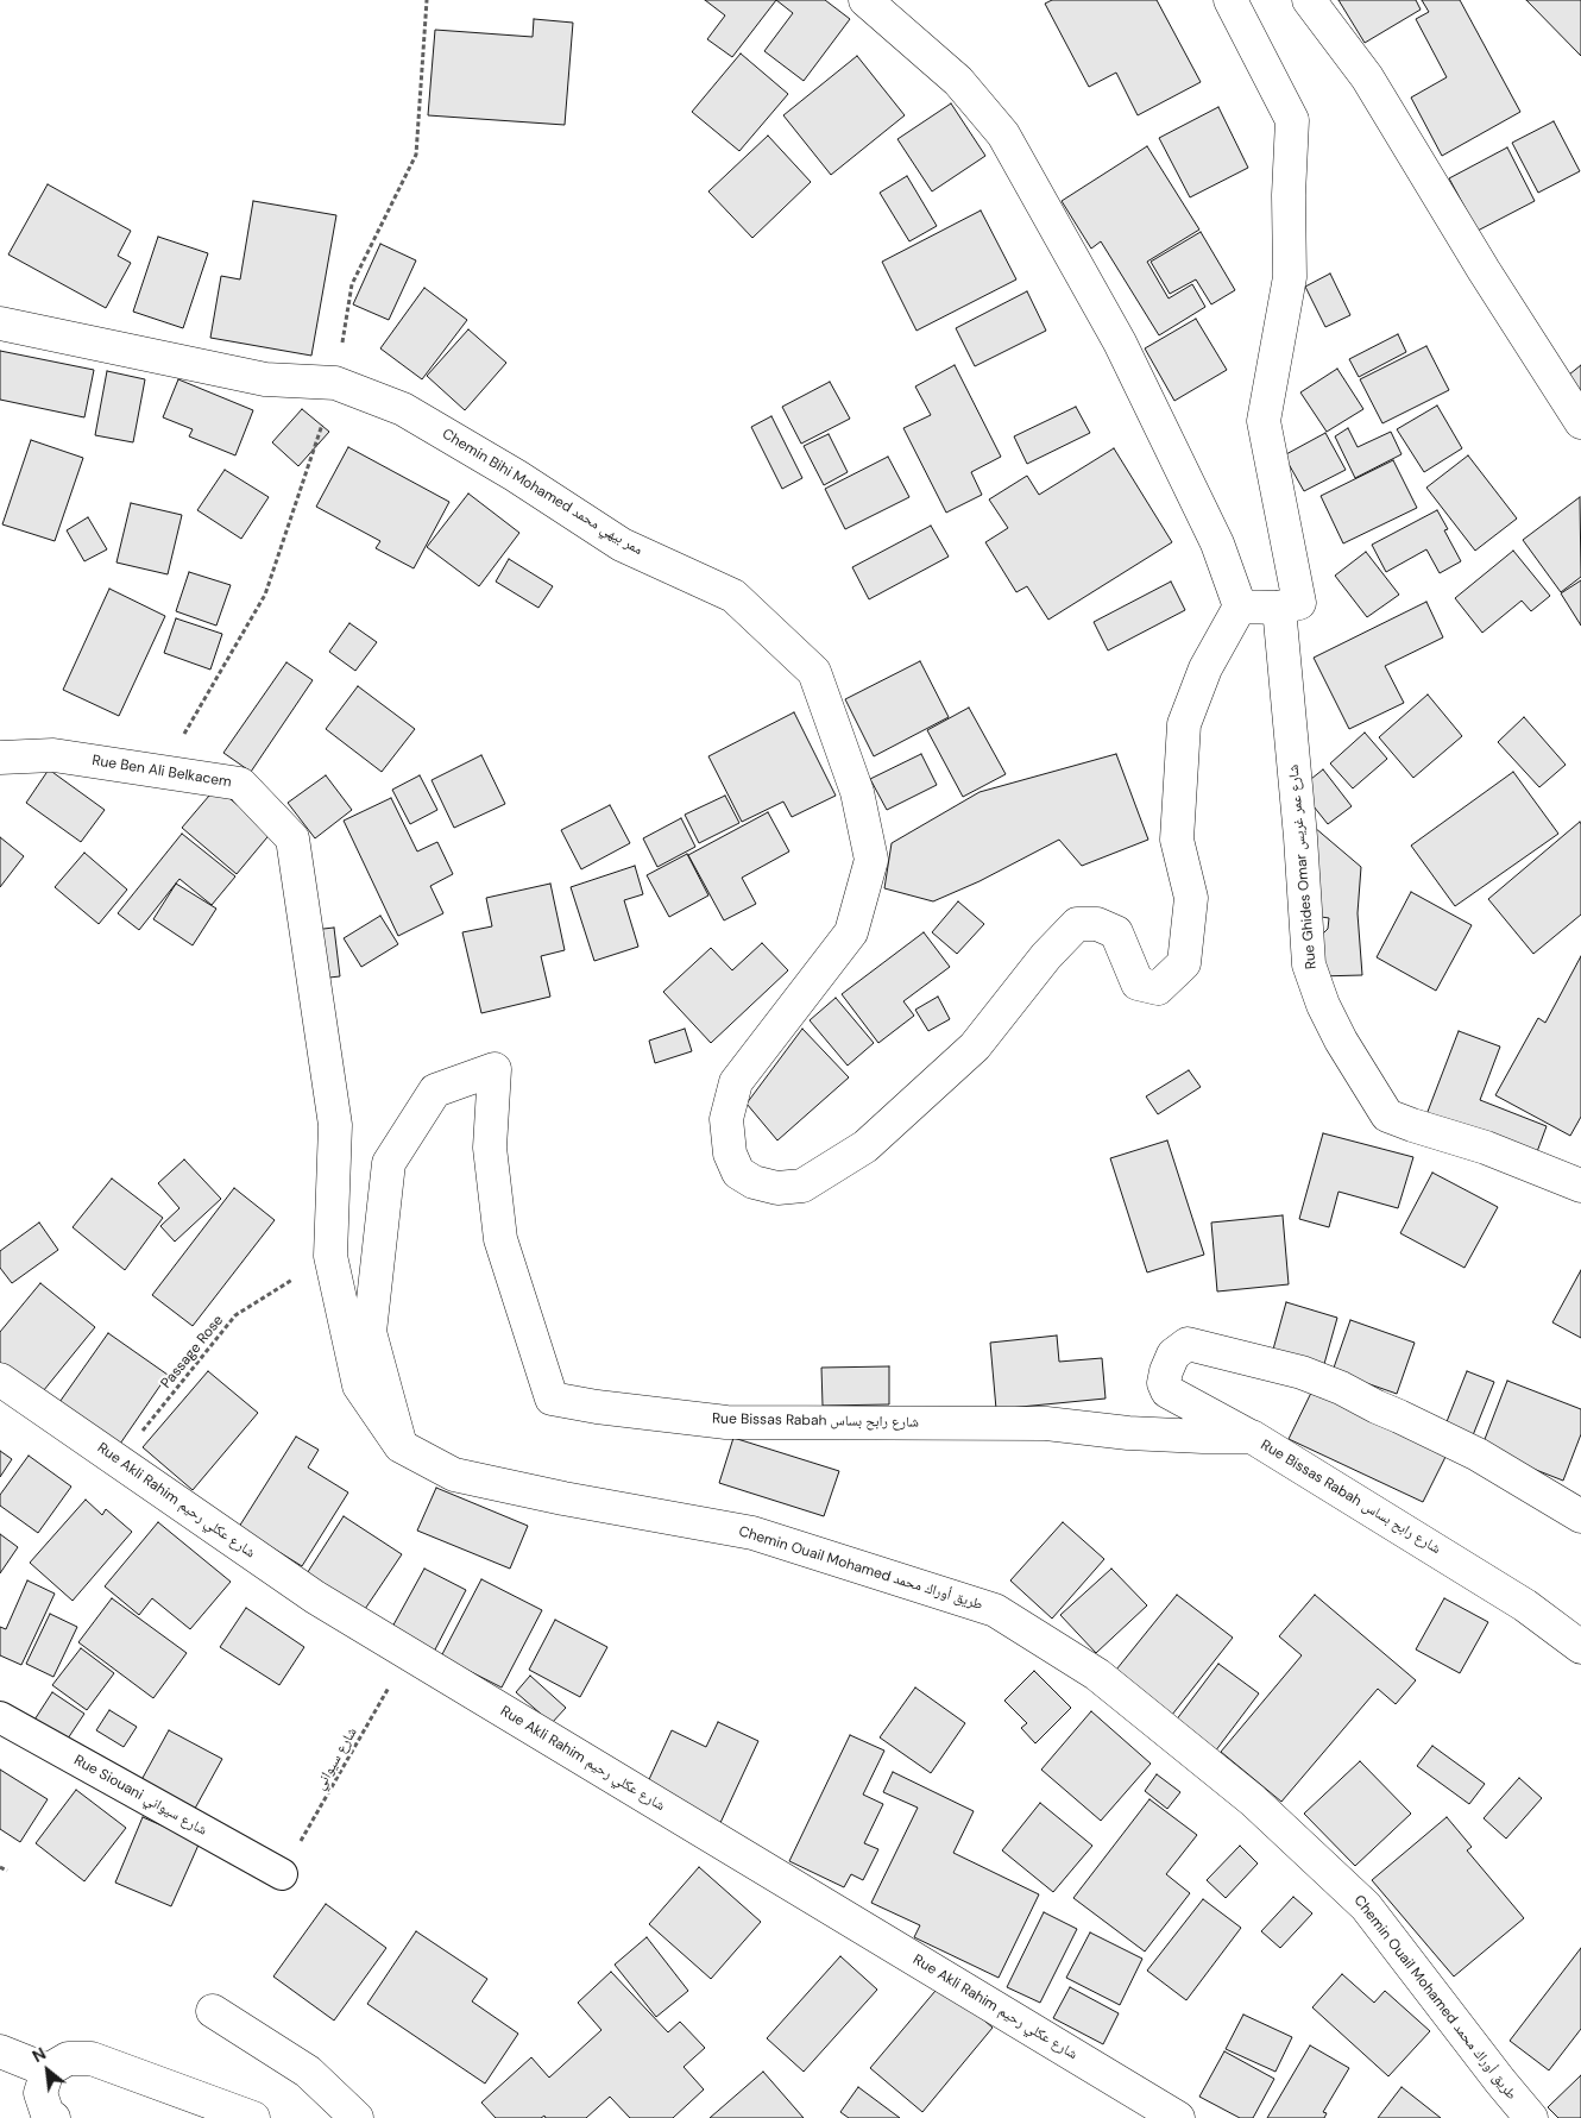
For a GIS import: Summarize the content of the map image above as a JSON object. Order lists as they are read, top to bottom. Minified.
{"streets":{"street":["Chemin Bihi Mohamed ممر بيهي محمد","Rue Ben Ali Belkacem","Rue Ghides Omar شارع عمر غريس","Rue Bissas Rabah شارع رابح بساس","Rue Akli Rahim شارع عكلي رحيم","Chemin Ouail Mohamed طريق أوراك محمد","Rue Siouani شارع سيواني"],"path":["Passage Rose","شارع سيواني"]},"crossings":[["Rue Ben Ali Belkacem","Chemin Ouail Mohamed طريق أوراك محمد"],["Passage Rose","Rue Akli Rahim شارع عكلي رحيم"],["Passage Rose","Chemin Ouail Mohamed طريق أوراك محمد"],["Rue Bissas Rabah شارع رابح بساس","Chemin Ouail Mohamed طريق أوراك محمد"],["Rue Akli Rahim شارع عكلي رحيم","شارع سيواني"],["شارع سيواني","Rue Siouani شارع سيواني"]],"north":"top left"}
